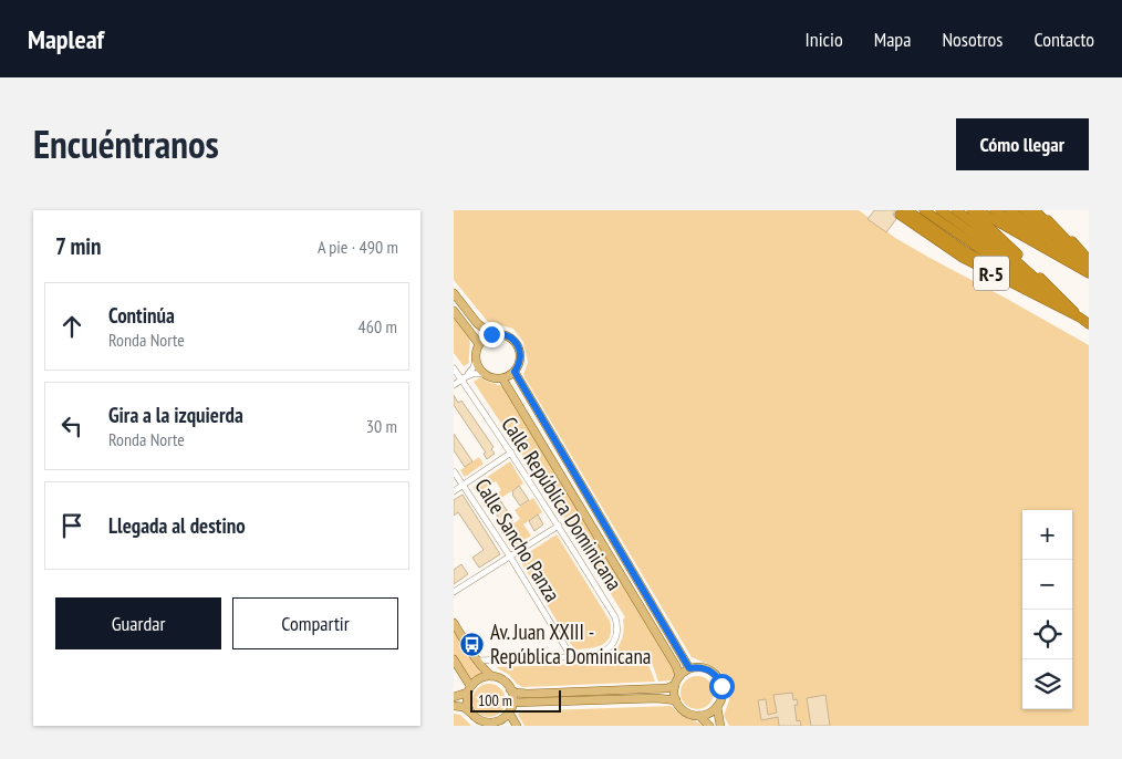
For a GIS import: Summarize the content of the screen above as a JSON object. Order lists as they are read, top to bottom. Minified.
{"streets":{"highway":["R-5"],"street":["Calle República Dominicana","Calle Sancho Panza"]},"crossings":[["Calle República Dominicana","Calle Sancho Panza"]],"places":{"bus stop":["Av. Juan XXIII - República Dominicana"]},"scale_bar":"100 m","page":{"header":"Mapleaf","nav":["Inicio","Mapa","Nosotros","Contacto"],"title":"Encuéntranos","buttons":["Cómo llegar",["Guardar","Compartir"]],"heading":["7 min","A pie · 490 m"],"list":[["Continúa","Ronda Norte","460 m"],["Gira a la izquierda","Ronda Norte","30 m"],"Llegada al destino"],"map_buttons":["+","−"],"scale":"100 m"}}
